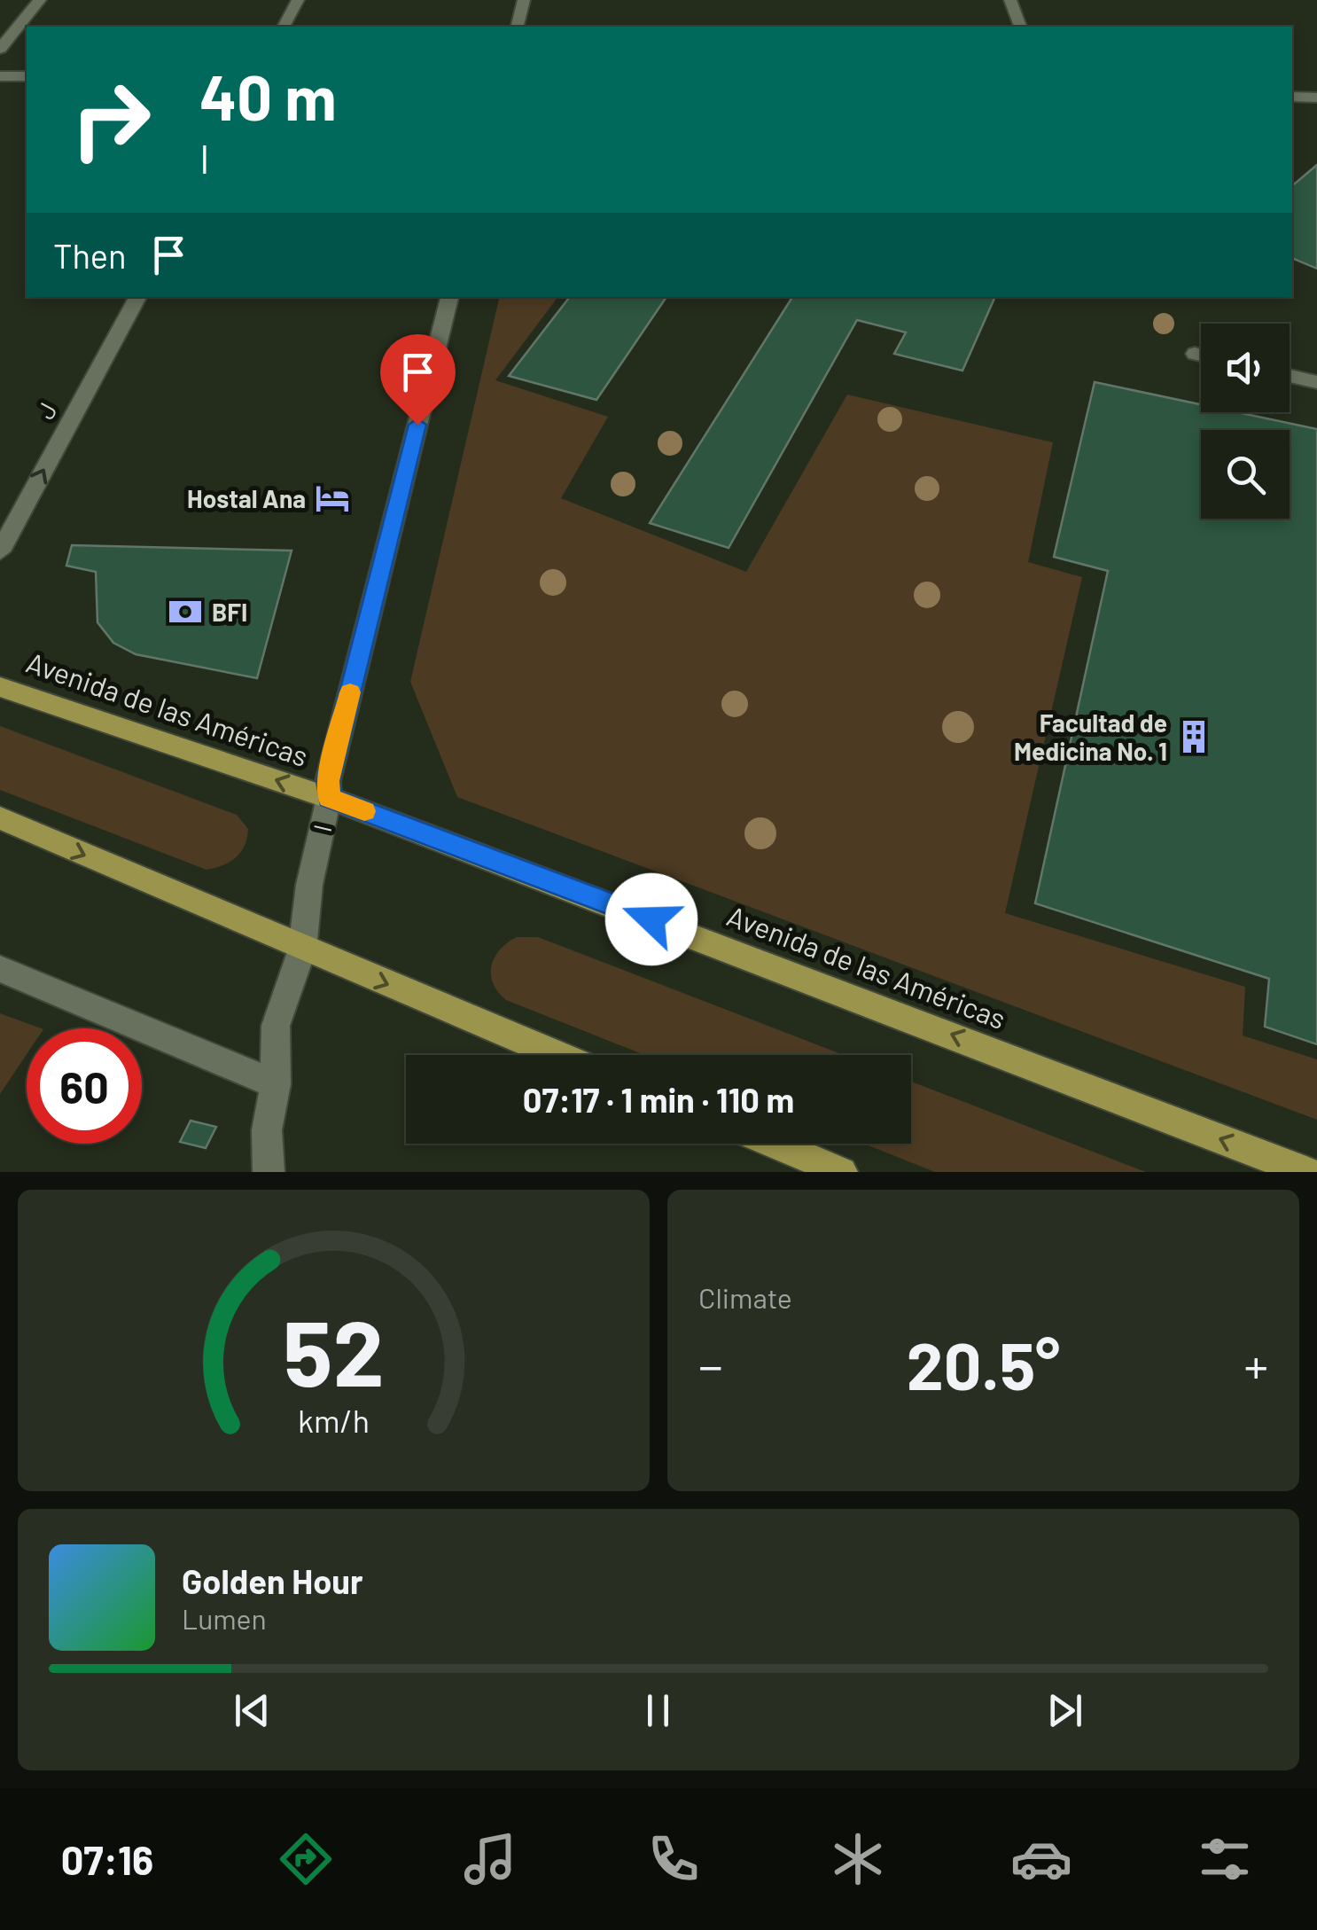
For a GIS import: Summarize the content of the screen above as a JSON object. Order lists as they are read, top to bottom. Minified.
{"streets":{"main road":["Avenida de las Américas"],"street":["J","I"]},"crossings":[["Avenida de las Américas","I"]],"one_way":["J"],"places":{"hotel":["Hostal Ana"],"bank":["BFI"],"building":["Facultad de Medicina No. 1"]},"page":{"turn":["40 m","I"],"then":"Then","limit":"60","trip":"07:17 · 1 min · 110 m","tile":"Climate","heat":["−","20.5°","+"],"song":["Golden Hour","Lumen"],"tabs":"07:16","gauge":["52","km/h"]}}
